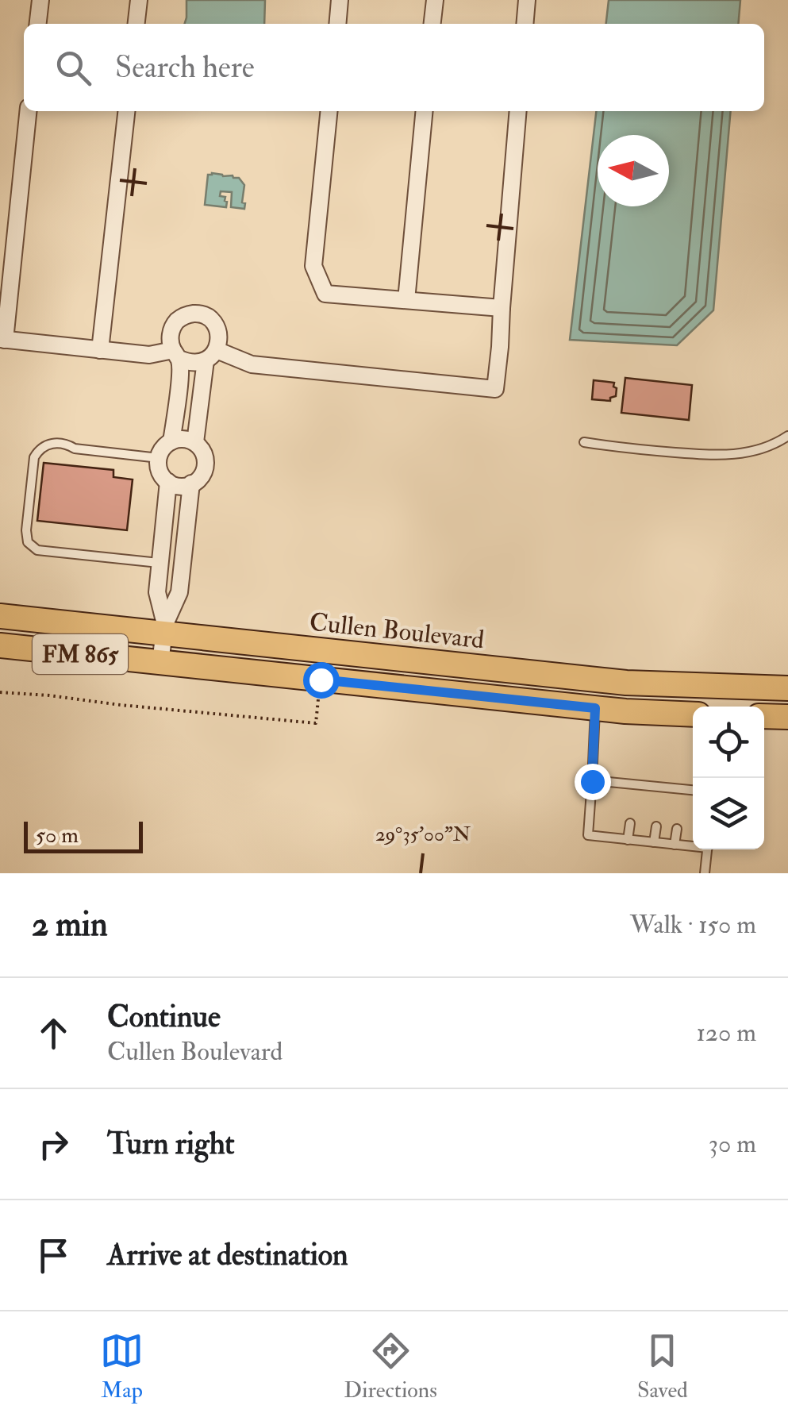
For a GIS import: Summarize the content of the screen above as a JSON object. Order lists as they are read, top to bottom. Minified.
{"streets":{"main road":["Cullen Boulevard","FM 865"]},"scale_bar":"50 m","north":"left","page":{"search":"Search here","scale":"50 m","heading":["2 min","Walk · 150 m"],"list":[["Continue","Cullen Boulevard","120 m"],["Turn right","30 m"],"Arrive at destination"],"nav":["Map","Directions","Saved"]},"coordinates":["29°35'00\"N"]}
